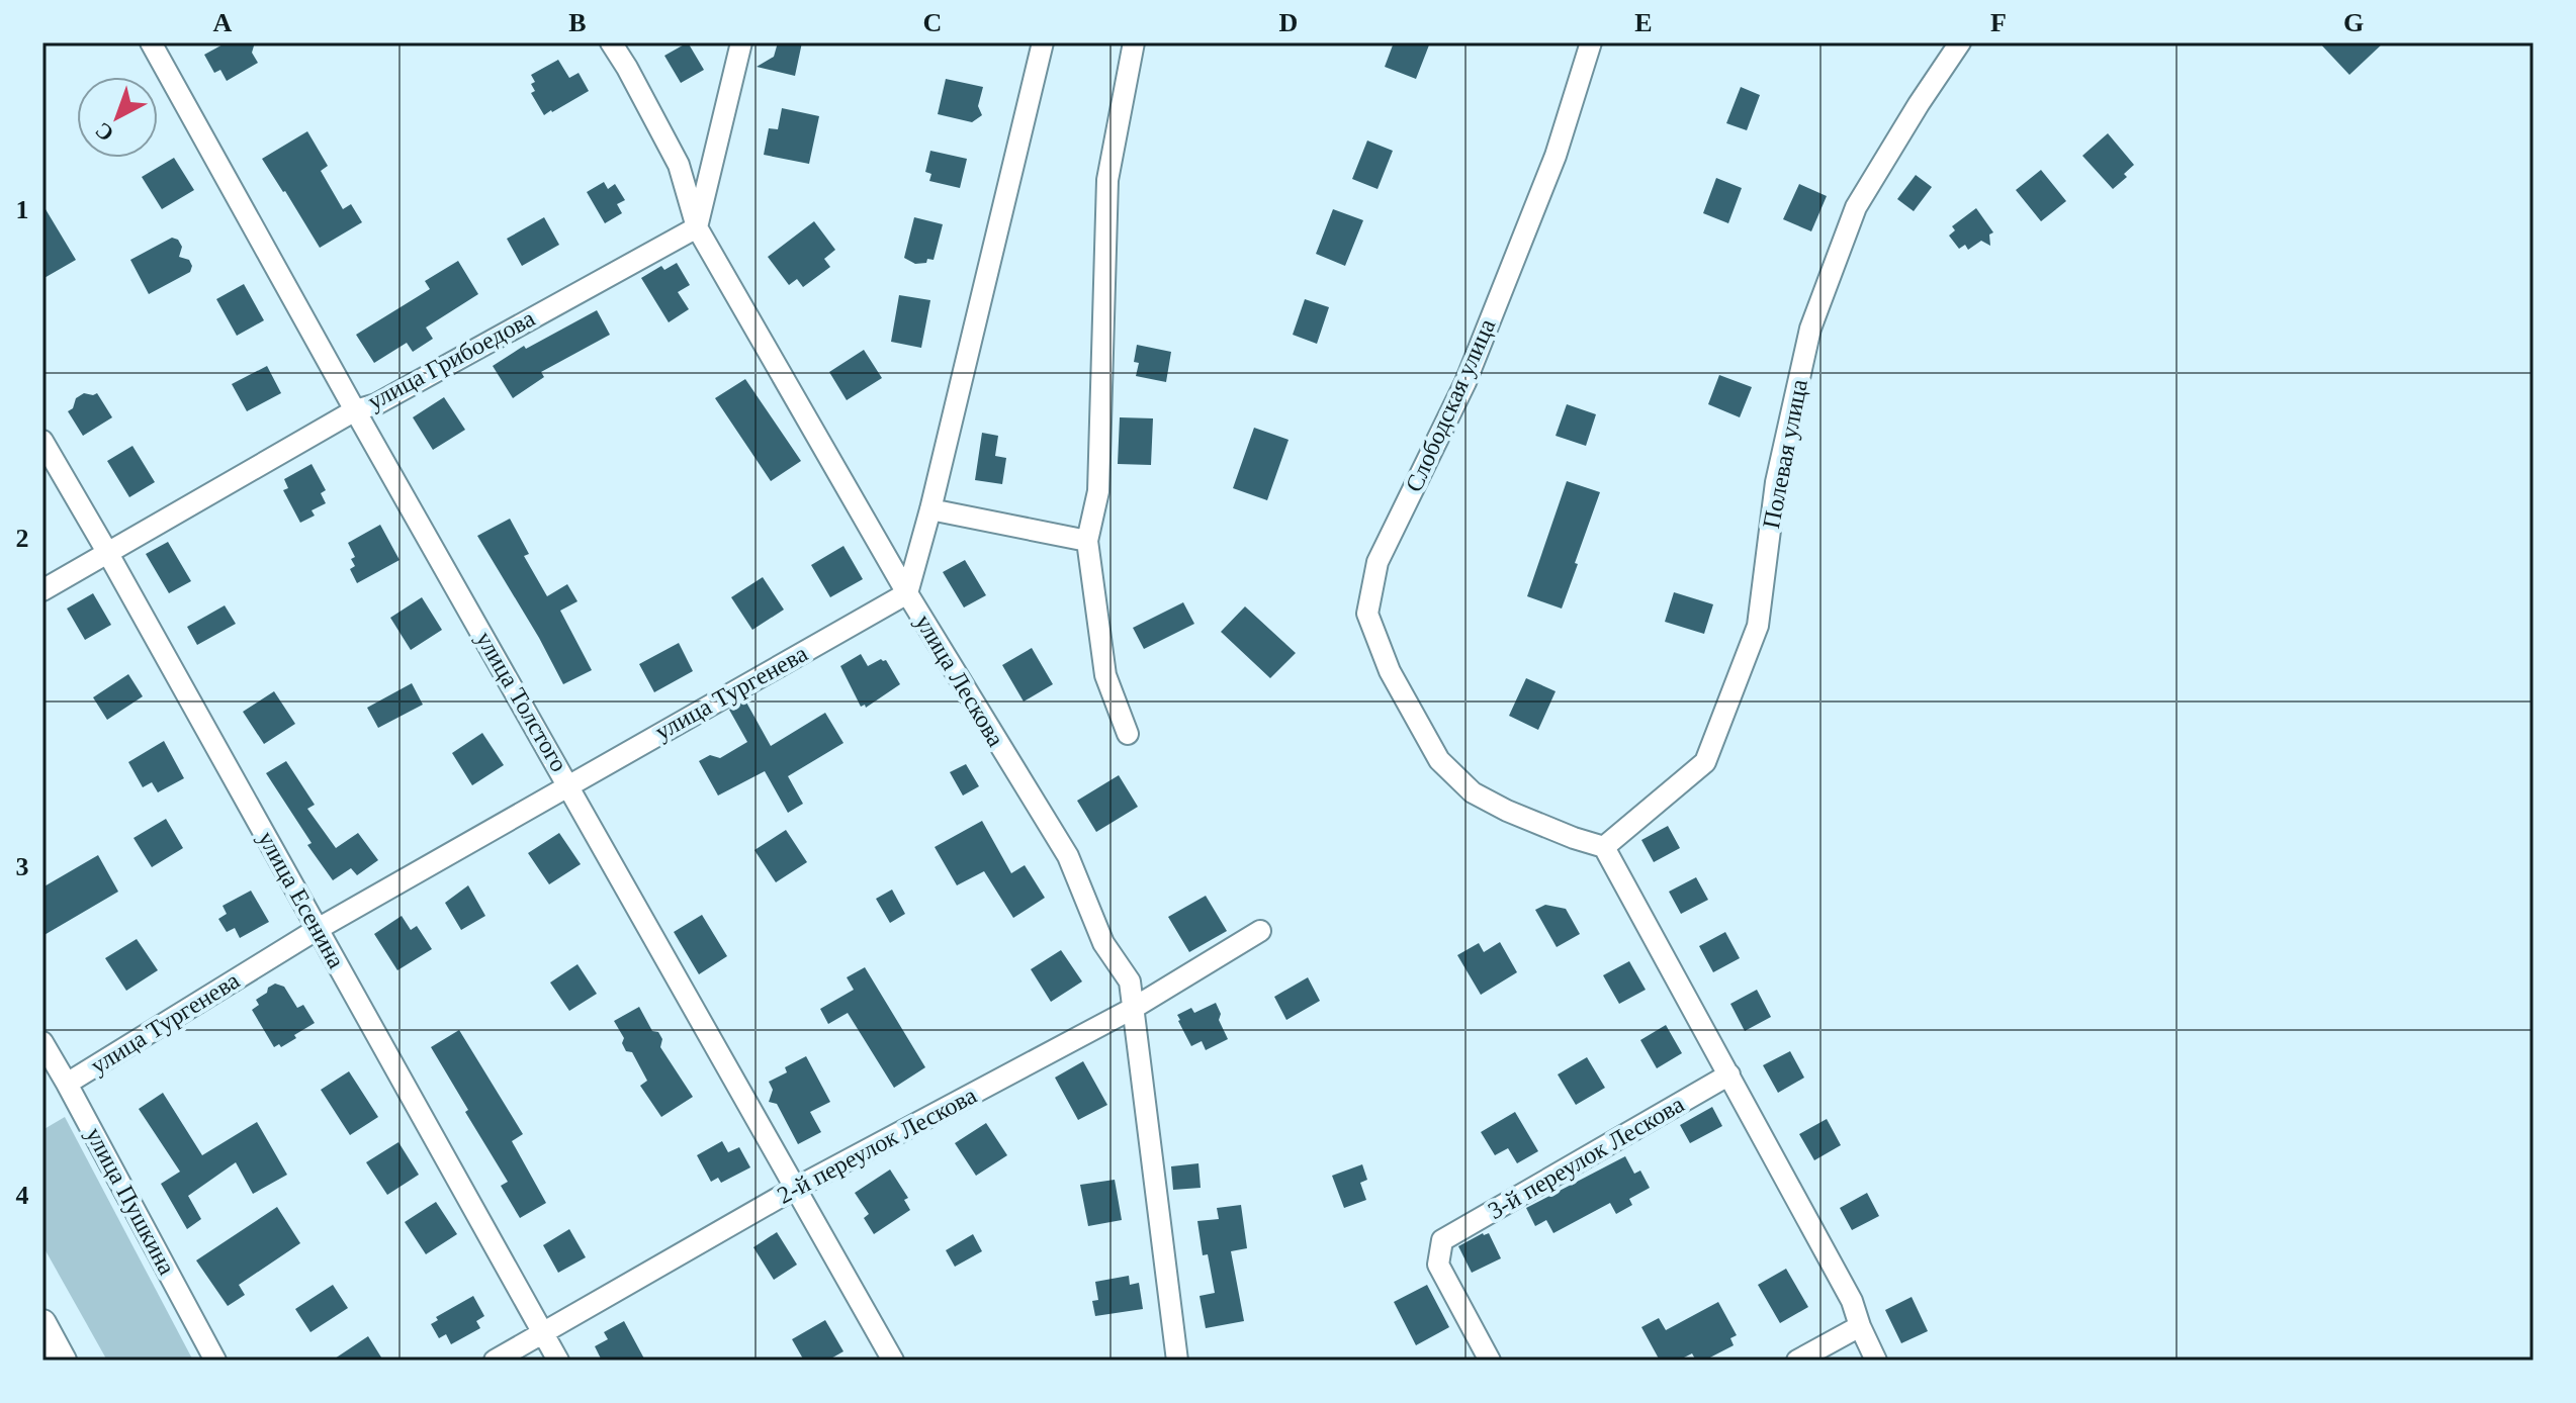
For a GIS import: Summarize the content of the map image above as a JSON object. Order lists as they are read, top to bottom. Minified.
{"streets":{"street":["улица Грибоедова","Слободская улица","Полевая улица","улица Лескова","улица Тургенева","улица Толстого","улица Есенина","2-й переулок Лескова","3-й переулок Лескова","улица Пушкина"]},"crossings":[["улица Грибоедова","улица Лескова"],["улица Грибоедова","улица Толстого"],["улица Грибоедова","улица Есенина"],["Слободская улица","Полевая улица"],["улица Лескова","улица Тургенева"],["улица Лескова","2-й переулок Лескова"],["улица Тургенева","улица Толстого"],["улица Тургенева","улица Есенина"],["улица Тургенева","улица Пушкина"],["улица Толстого","2-й переулок Лескова"],["улица Есенина","2-й переулок Лескова"]],"north":"bottom left","grid":{"columns":["A","B","C","D","E","F","G"],"rows":["1","2","3","4"]}}
